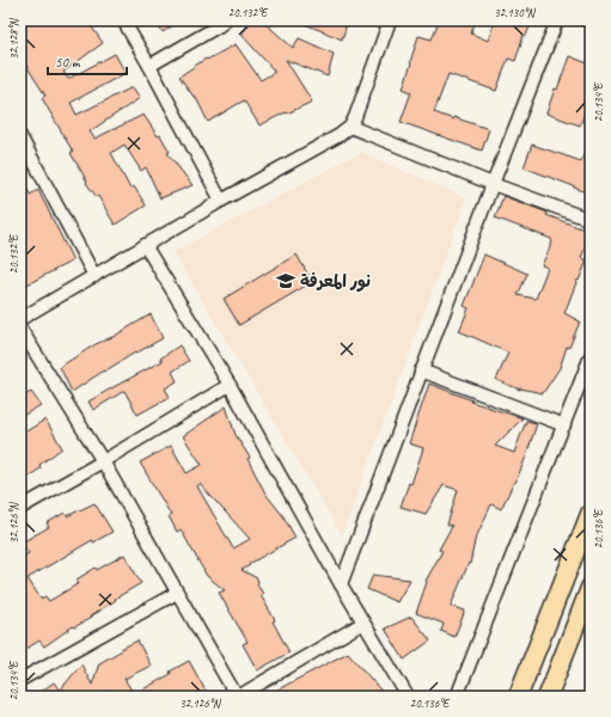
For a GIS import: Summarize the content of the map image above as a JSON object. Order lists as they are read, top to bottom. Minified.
{"places":{"school or university":["نور المعرفة"]},"scale_bar":"50 m","coordinates":["20.132°E","32.130°N","32.128°N","20.134°E","32.126°N","20.136°E"]}
